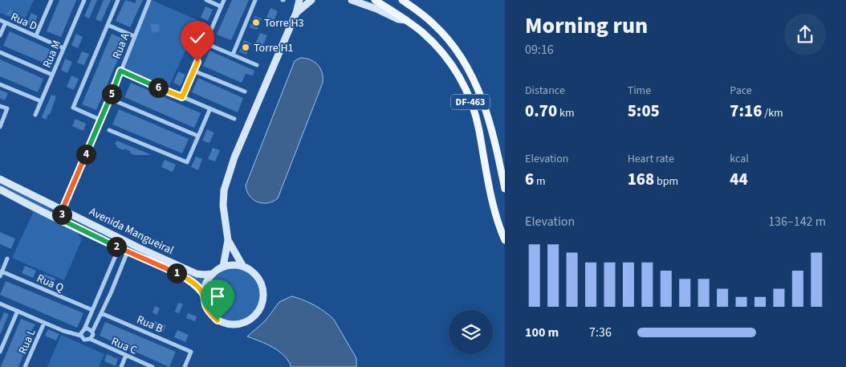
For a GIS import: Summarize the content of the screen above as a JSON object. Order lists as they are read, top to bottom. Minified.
{"streets":{"main road":["DF-463"],"street":["Rua D","Rua A","Rua M","Avenida Mangueiral","Rua Q","Rua B","Rua L","Rua C"]},"crossings":[["Rua D","Rua M"],["Rua A","Avenida Mangueiral"]],"places":["Torre H3","Torre H1"],"page":{"heading":["Morning run","09:16"],"stats":[["Distance","0.70 km"],["Time","5:05"],["Pace","7:16 /km"],["Elevation","6 m"],["Heart rate","168 bpm"],["kcal","44"]],"pins":["6","5","4","3","2","1"],"chart":["Elevation","136–142 m"],"list":[{"name":"100 m","note":"7:36"}]}}
